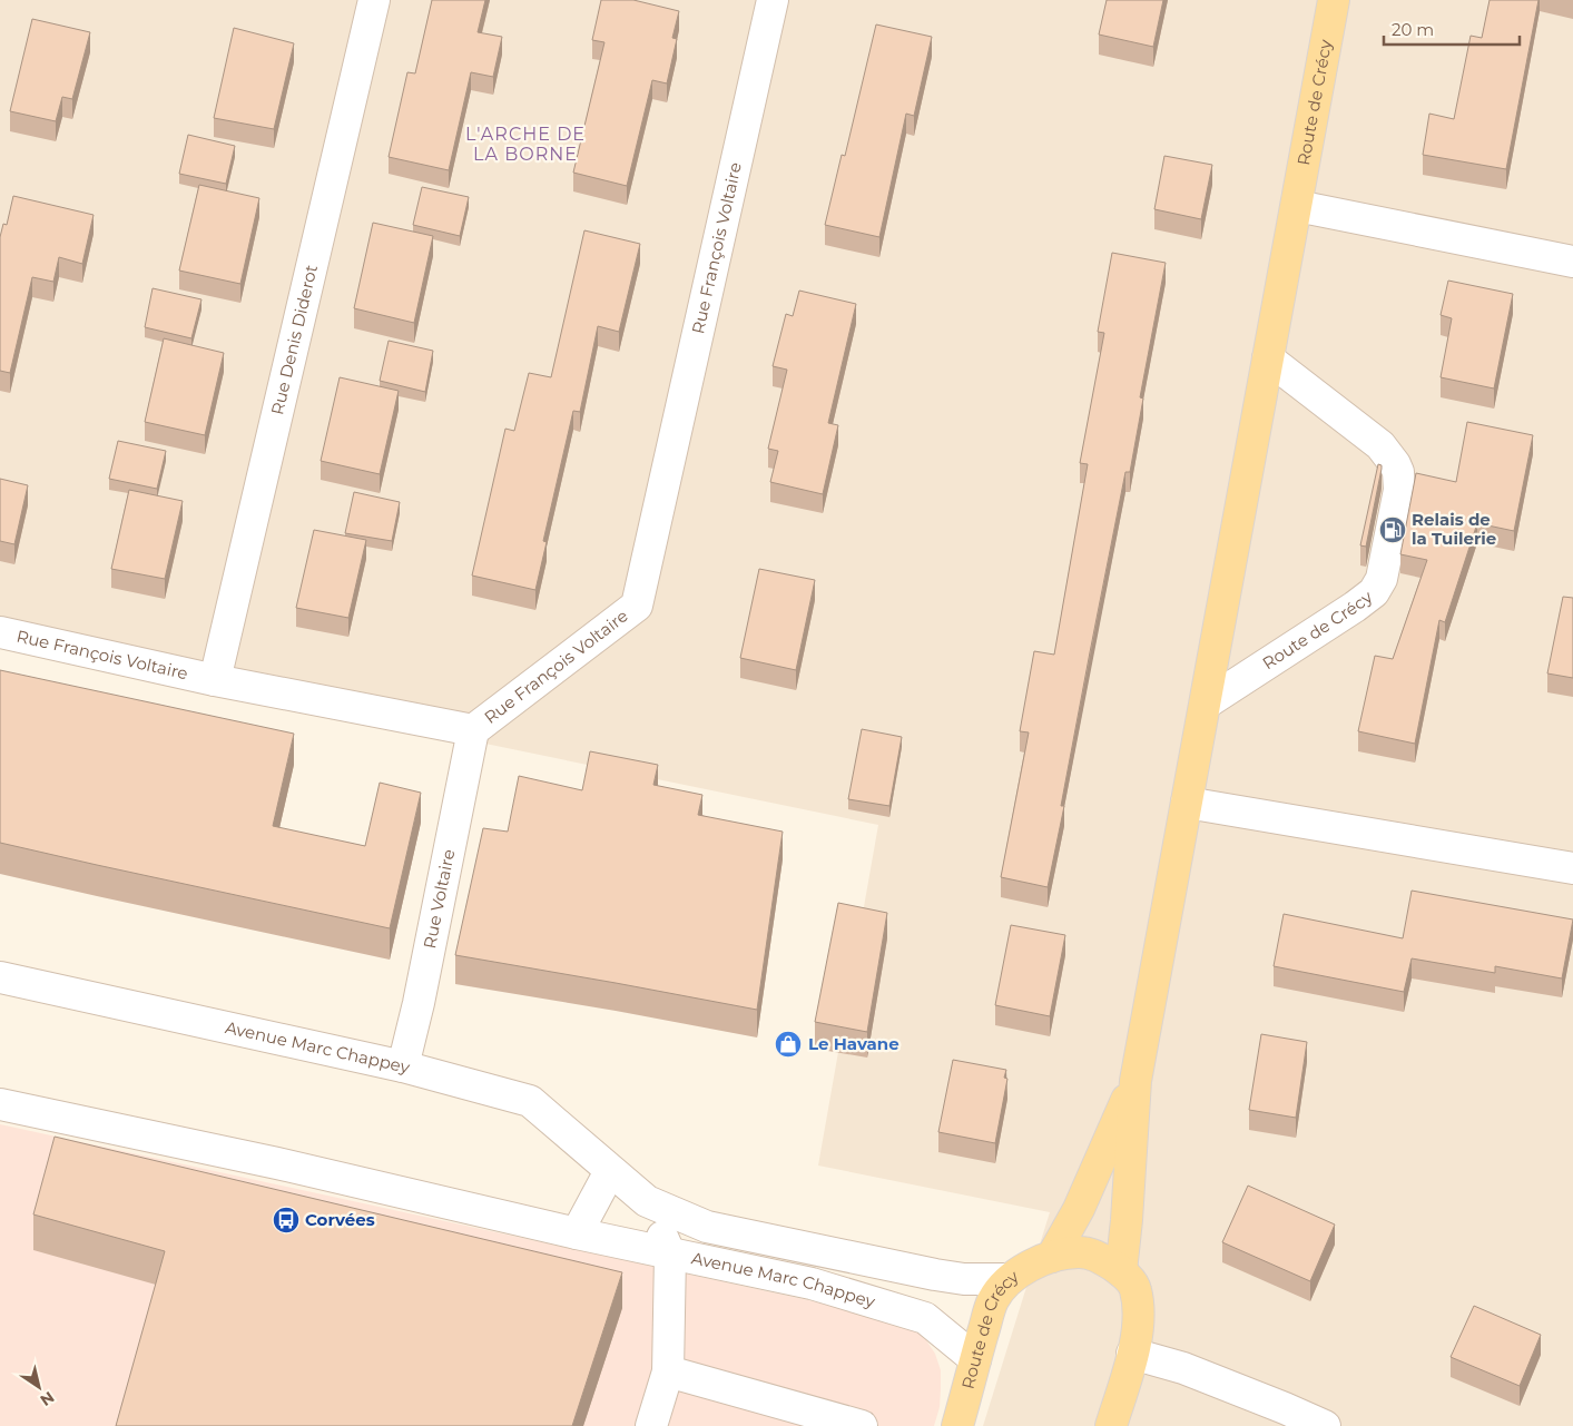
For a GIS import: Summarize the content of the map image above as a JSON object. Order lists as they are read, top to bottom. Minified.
{"streets":{"main road":["Route de Crécy"],"street":["Rue François Voltaire","Rue Denis Diderot","Rue Voltaire","Avenue Marc Chappey"]},"crossings":[["Route de Crécy","Avenue Marc Chappey"],["Rue François Voltaire","Rue Denis Diderot"],["Rue François Voltaire","Rue Voltaire"],["Rue Voltaire","Avenue Marc Chappey"]],"districts":["L'ARCHE DE LA BORNE"],"places":{"fuel station":["Relais de la Tuilerie"],"shop":["Le Havane"],"bus stop":["Corvées"]},"scale_bar":"20 m","north":"bottom right"}
